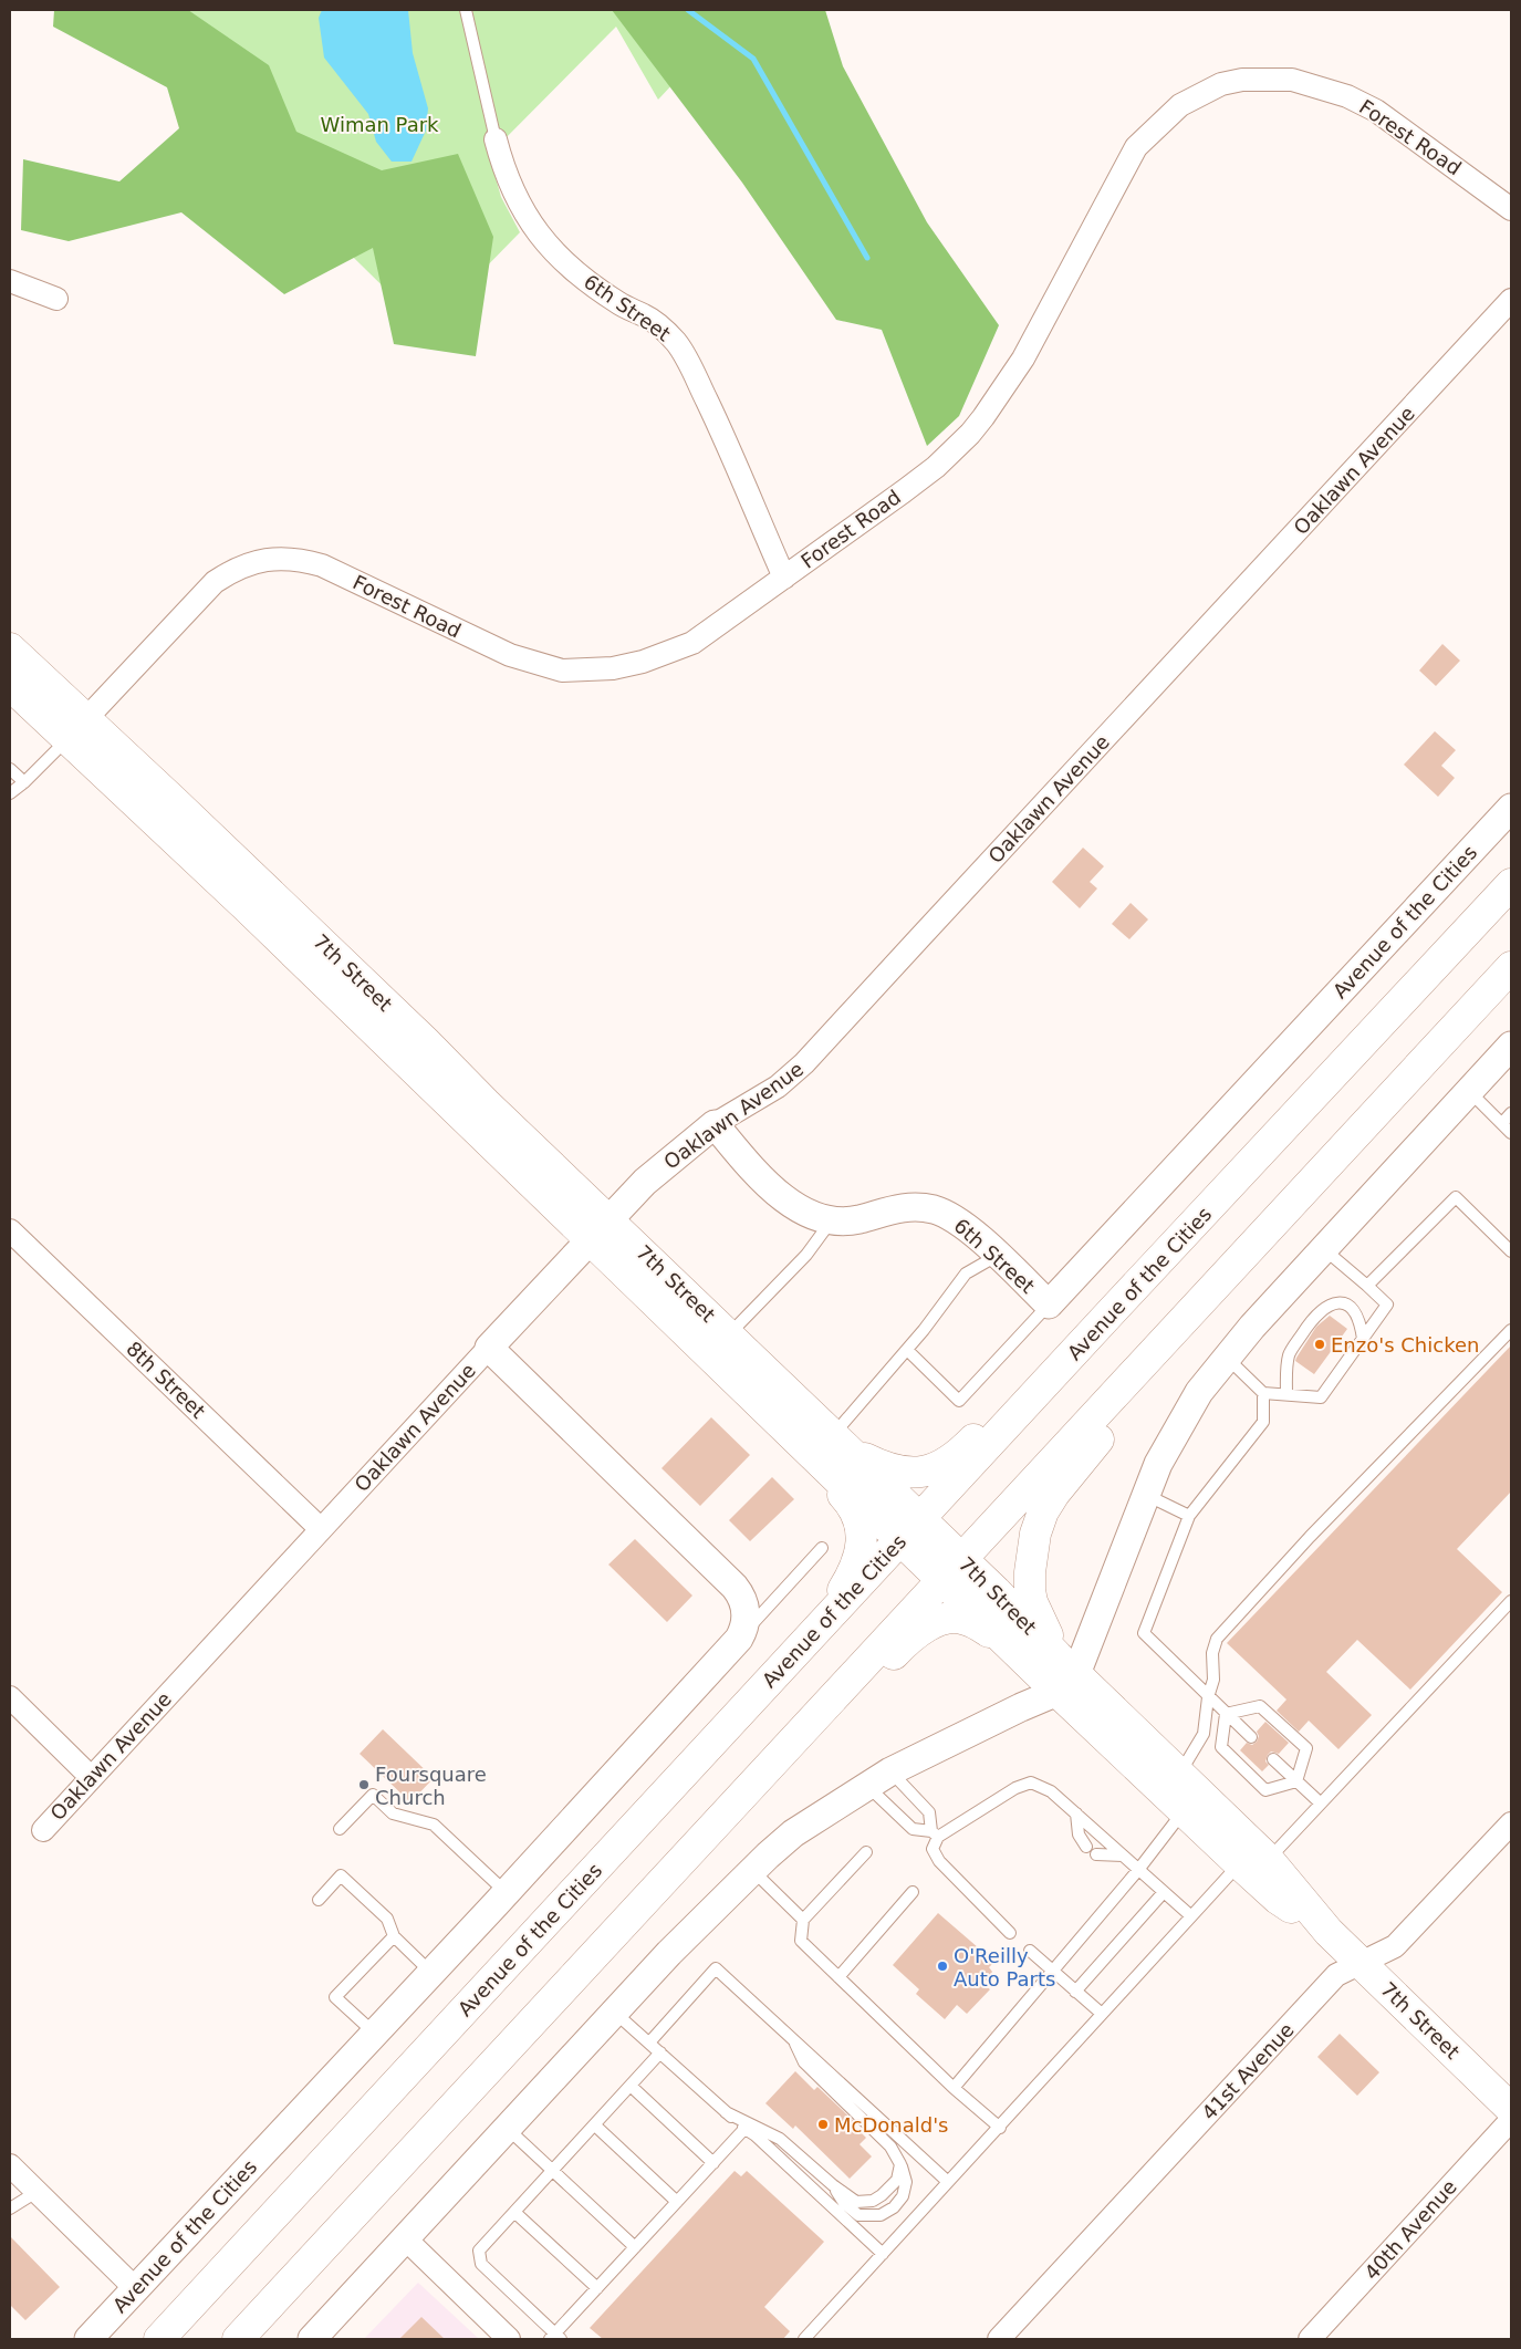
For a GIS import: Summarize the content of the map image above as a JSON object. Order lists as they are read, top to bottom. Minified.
{"streets":{"main road":["Avenue of the Cities","7th Street"],"street":["Forest Road","6th Street","Oaklawn Avenue","8th Street","41st Avenue","40th Avenue"]},"crossings":[["Forest Road","6th Street"],["Forest Road","7th Street"],["6th Street","Oaklawn Avenue"],["6th Street","Avenue of the Cities"],["Oaklawn Avenue","7th Street"],["Oaklawn Avenue","8th Street"],["Avenue of the Cities","7th Street"],["7th Street","41st Avenue"]],"parks":["Wiman Park"],"places":["Enzo's Chicken","Foursquare Church","O'Reilly Auto Parts","McDonald's"]}
